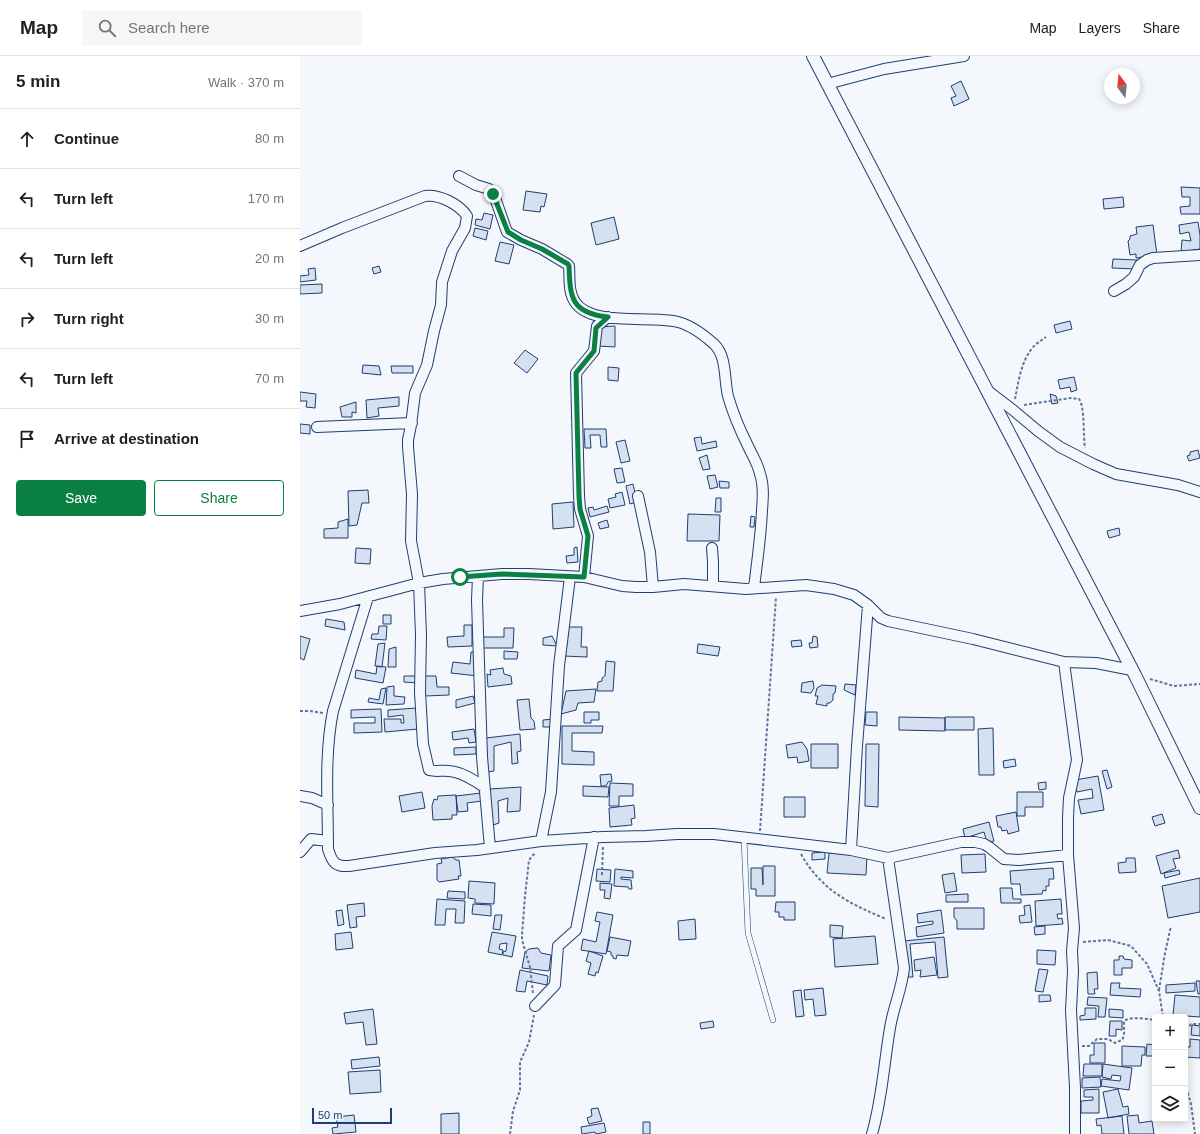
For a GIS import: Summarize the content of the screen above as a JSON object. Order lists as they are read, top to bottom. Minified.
{"scale_bar":"50 m","north":"top","page":{"header":"Map","search":"Search here","nav":["Map","Layers","Share"],"heading":["5 min","Walk · 370 m"],"list":[["Continue","80 m"],["Turn left","170 m"],["Turn left","20 m"],["Turn right","30 m"],["Turn left","70 m"],"Arrive at destination"],"buttons":["Save","Share"],"map_buttons":["+","−"],"scale":"50 m"}}
